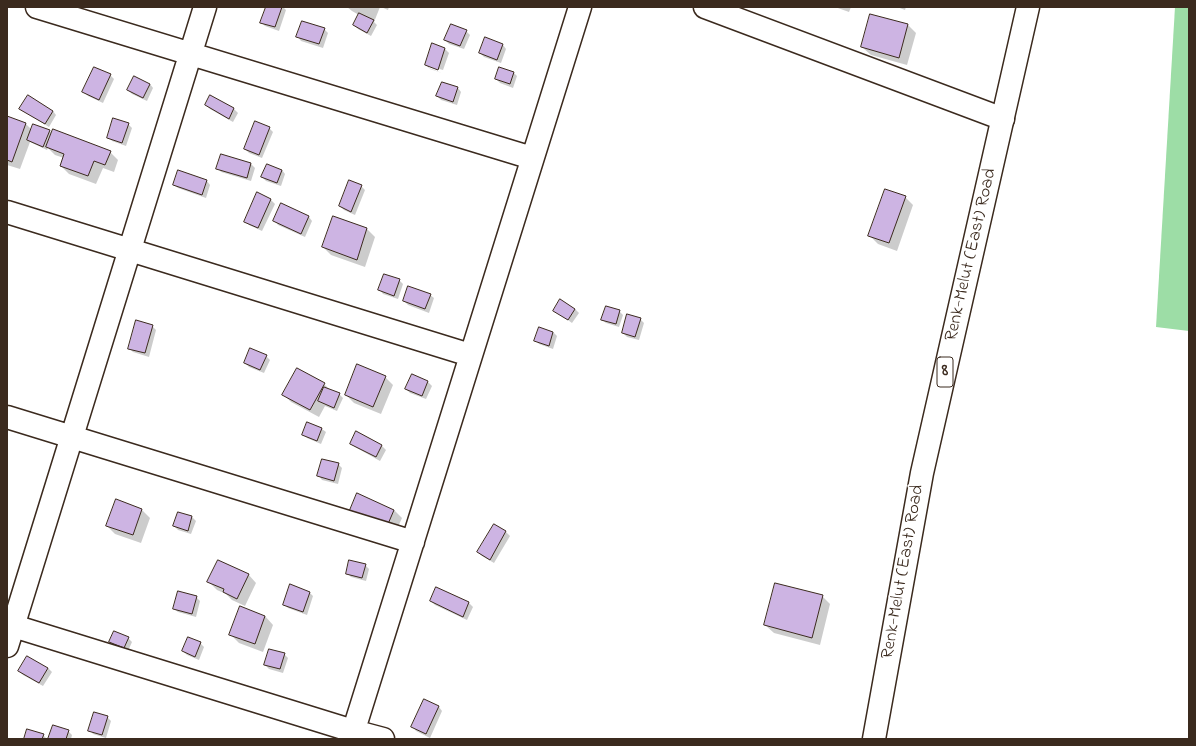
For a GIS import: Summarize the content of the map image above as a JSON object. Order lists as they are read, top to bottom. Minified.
{"streets":{"street":["Renk-Melut (East) Road","8"]}}
